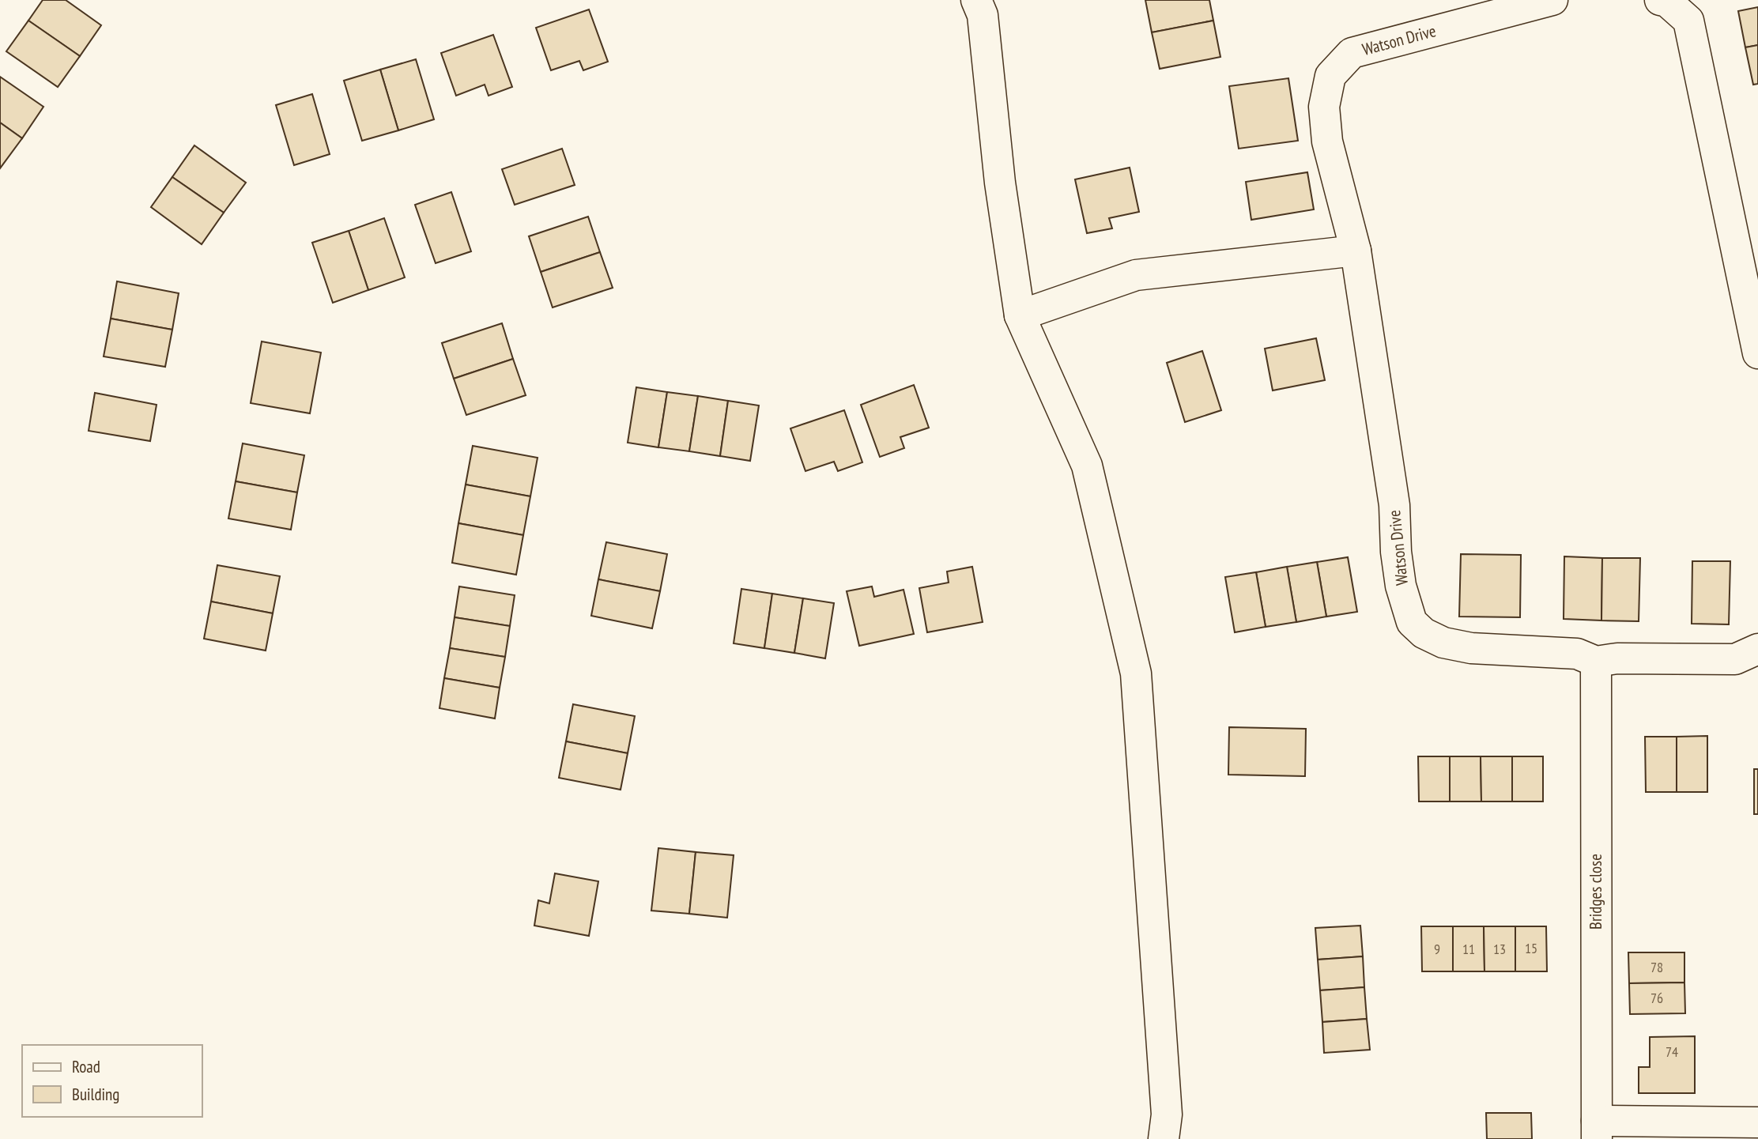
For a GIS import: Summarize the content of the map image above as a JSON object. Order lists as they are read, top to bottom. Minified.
{"streets":{"street":["Watson Drive","Bridges close"]},"crossings":[["Watson Drive","Bridges close"]],"house_numbers":["15","9","11","13","78","76","74"],"legend":["Road","Building"]}
